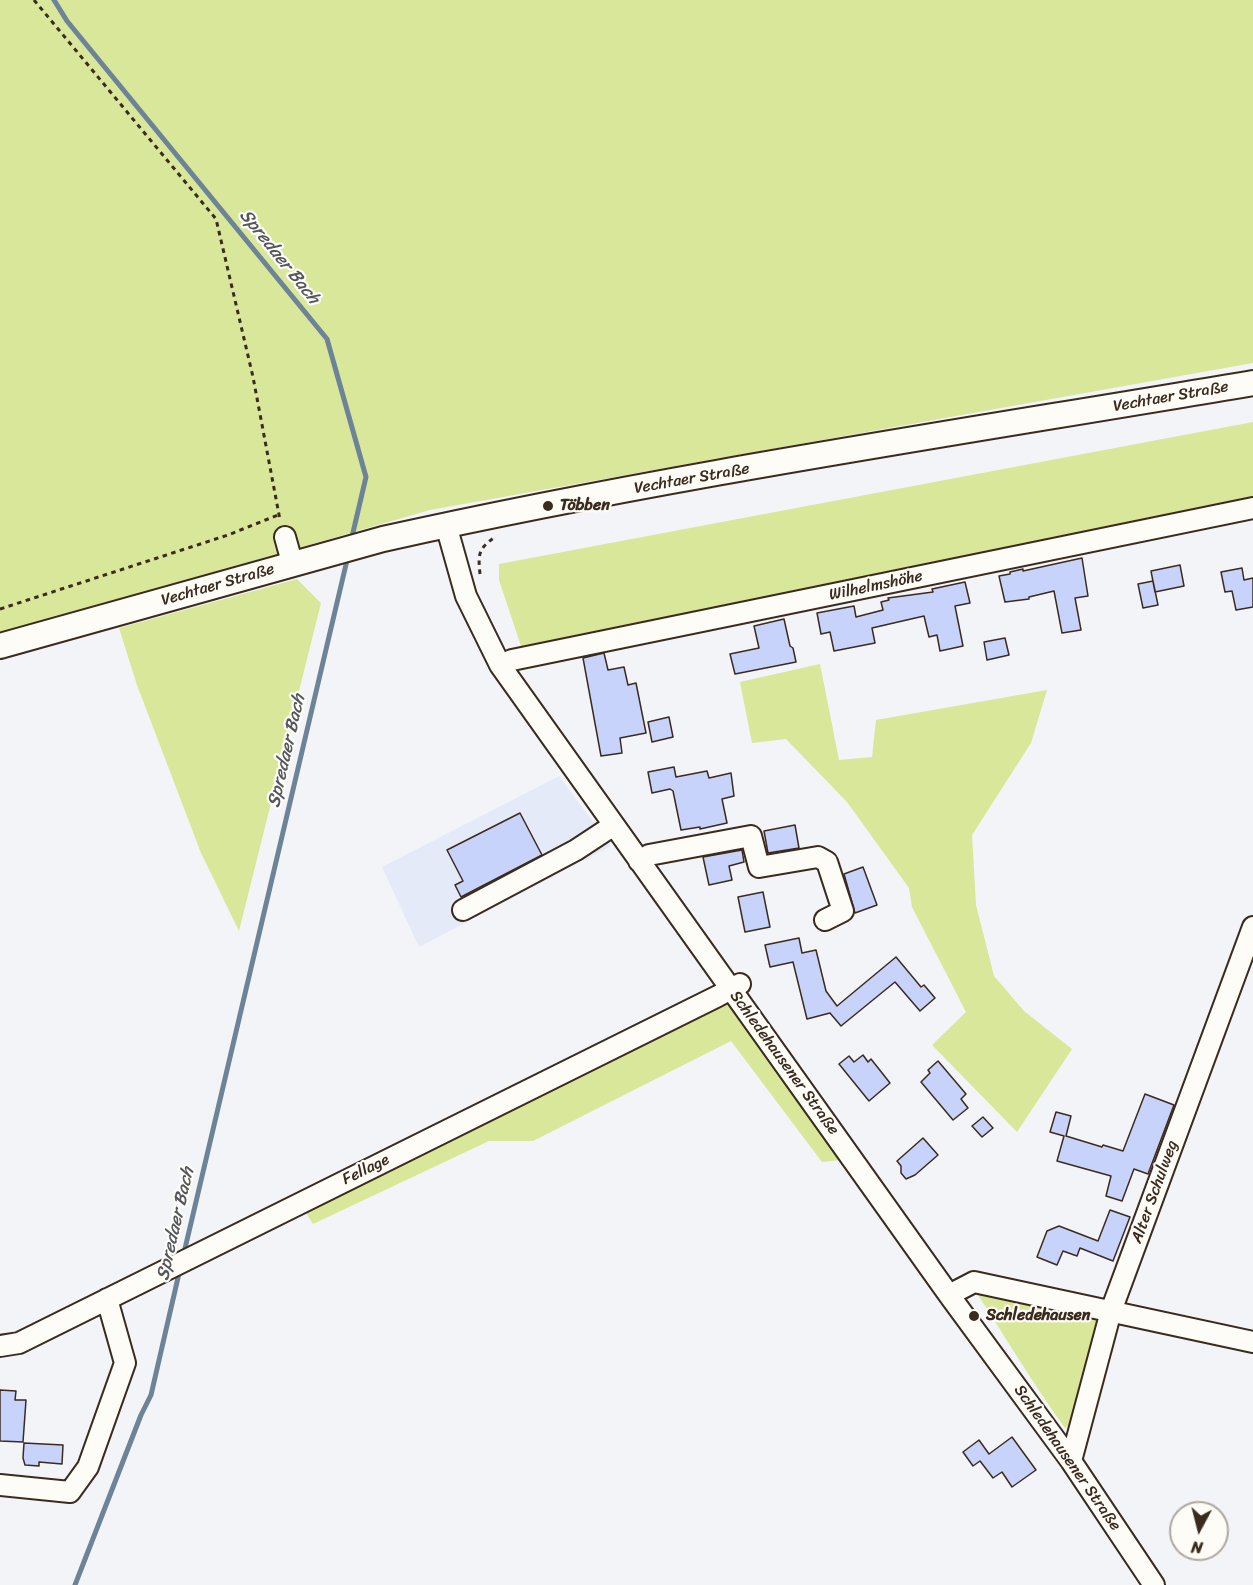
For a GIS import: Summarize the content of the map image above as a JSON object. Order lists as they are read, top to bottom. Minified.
{"streets":{"main road":["Vechtaer Straße"],"street":["Wilhelmshöhe","Schledehausener Straße","Fellage","Alter Schulweg"]},"crossings":[["Vechtaer Straße","Schledehausener Straße"],["Wilhelmshöhe","Schledehausener Straße"],["Schledehausener Straße","Fellage"],["Schledehausener Straße","Alter Schulweg"]],"water":["Spredaer Bach"],"places":["Többen","Schledehausen"],"north":"bottom"}
